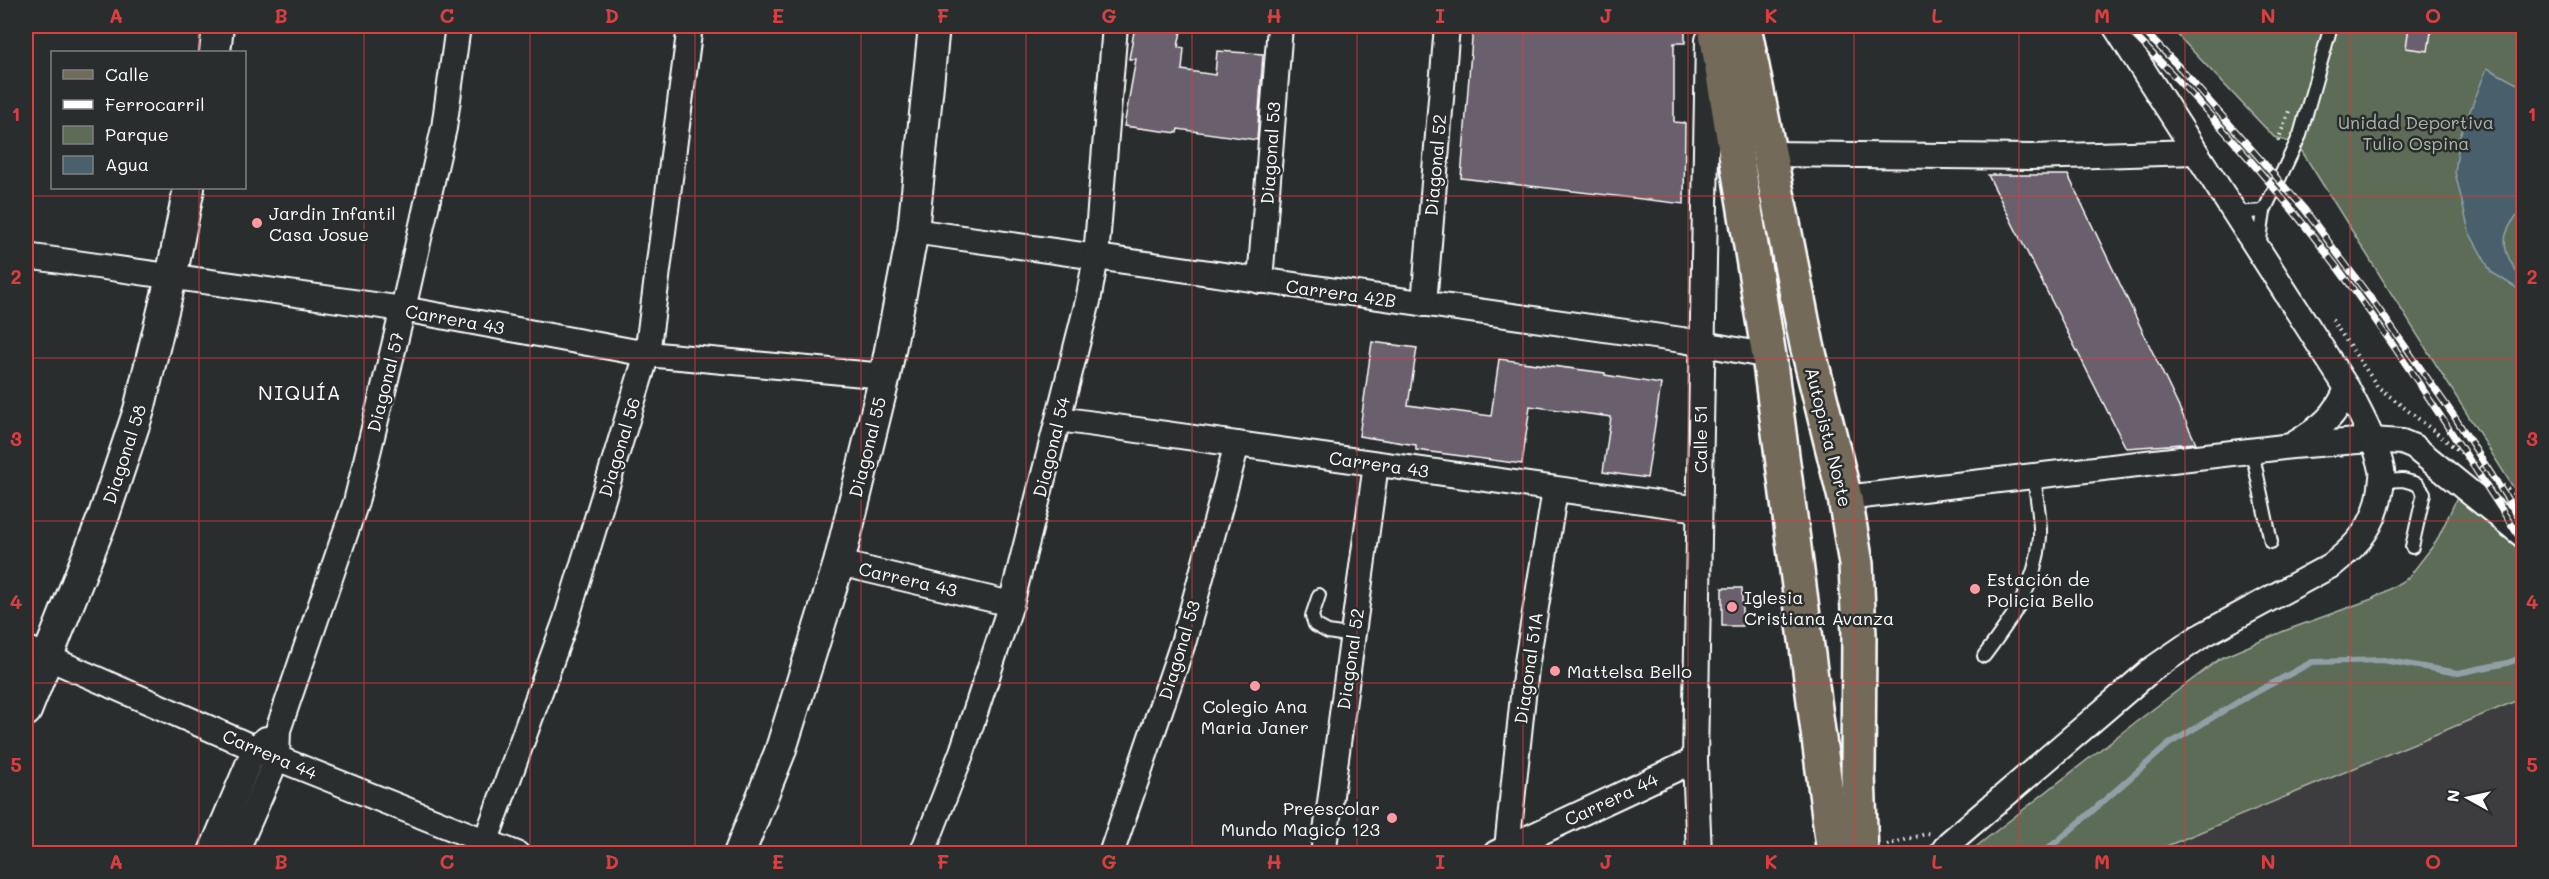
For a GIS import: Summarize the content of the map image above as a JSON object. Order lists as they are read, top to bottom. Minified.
{"streets":{"main road":["Autopista Norte"],"street":["Diagonal 53","Diagonal 52","Carrera 42B","Carrera 43","Diagonal 57","Calle 51","Diagonal 56","Diagonal 55","Diagonal 54","Diagonal 58","Diagonal 51A","Carrera 44"]},"crossings":[["Diagonal 53","Carrera 42B"],["Diagonal 53","Carrera 43"],["Diagonal 52","Carrera 42B"],["Diagonal 52","Carrera 43"],["Carrera 42B","Calle 51"],["Carrera 42B","Diagonal 55"],["Carrera 42B","Diagonal 54"],["Carrera 43","Diagonal 57"],["Carrera 43","Calle 51"],["Carrera 43","Diagonal 56"],["Carrera 43","Diagonal 55"],["Carrera 43","Diagonal 54"],["Carrera 43","Diagonal 58"],["Carrera 43","Diagonal 51A"],["Diagonal 57","Carrera 44"],["Calle 51","Carrera 44"],["Diagonal 56","Carrera 44"],["Diagonal 58","Carrera 44"],["Diagonal 51A","Carrera 44"]],"districts":["NIQUÍA"],"parks":["Unidad Deportiva Tulio Ospina"],"places":["Jardin Infantil Casa Josue","Estación de Policia Bello","Iglesia Cristiana Avanza","Mattelsa Bello","Colegio Ana Maria Janer","Preescolar Mundo Magico 123"],"legend":["Calle","Ferrocarril","Parque","Agua"],"north":"left","grid":{"columns":["A","B","C","D","E","F","G","H","I","J","K","L","M","N","O"],"rows":["1","2","3","4","5"]}}
